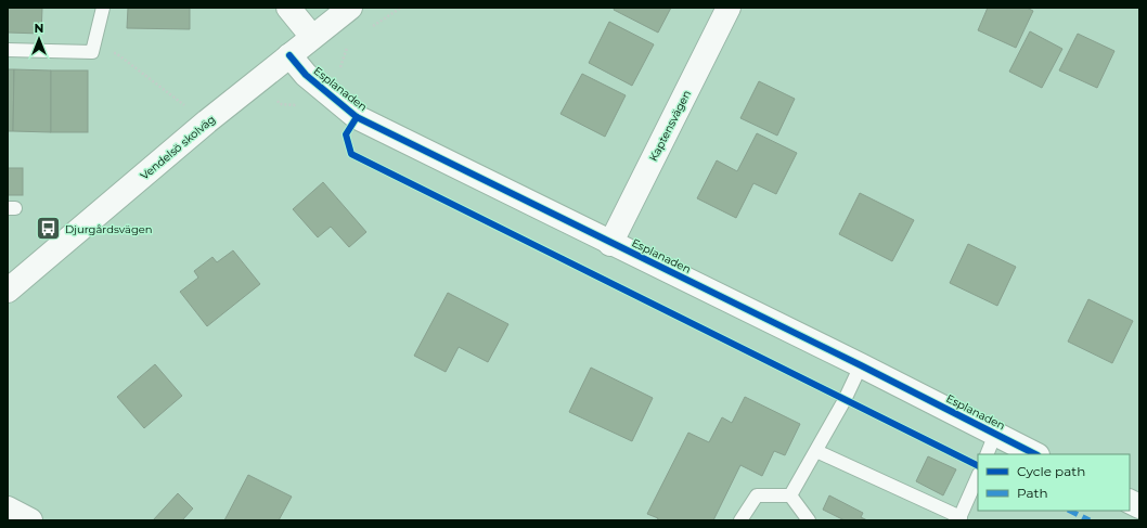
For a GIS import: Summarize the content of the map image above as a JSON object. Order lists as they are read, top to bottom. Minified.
{"streets":{"street":["Esplanaden","Kaptensvägen","Vendelsö skolväg"]},"crossings":[["Esplanaden","Kaptensvägen"],["Esplanaden","Vendelsö skolväg"]],"places":{"bus stop":["Djurgårdsvägen"]},"legend":["Cycle path","Path"],"north":"top"}
